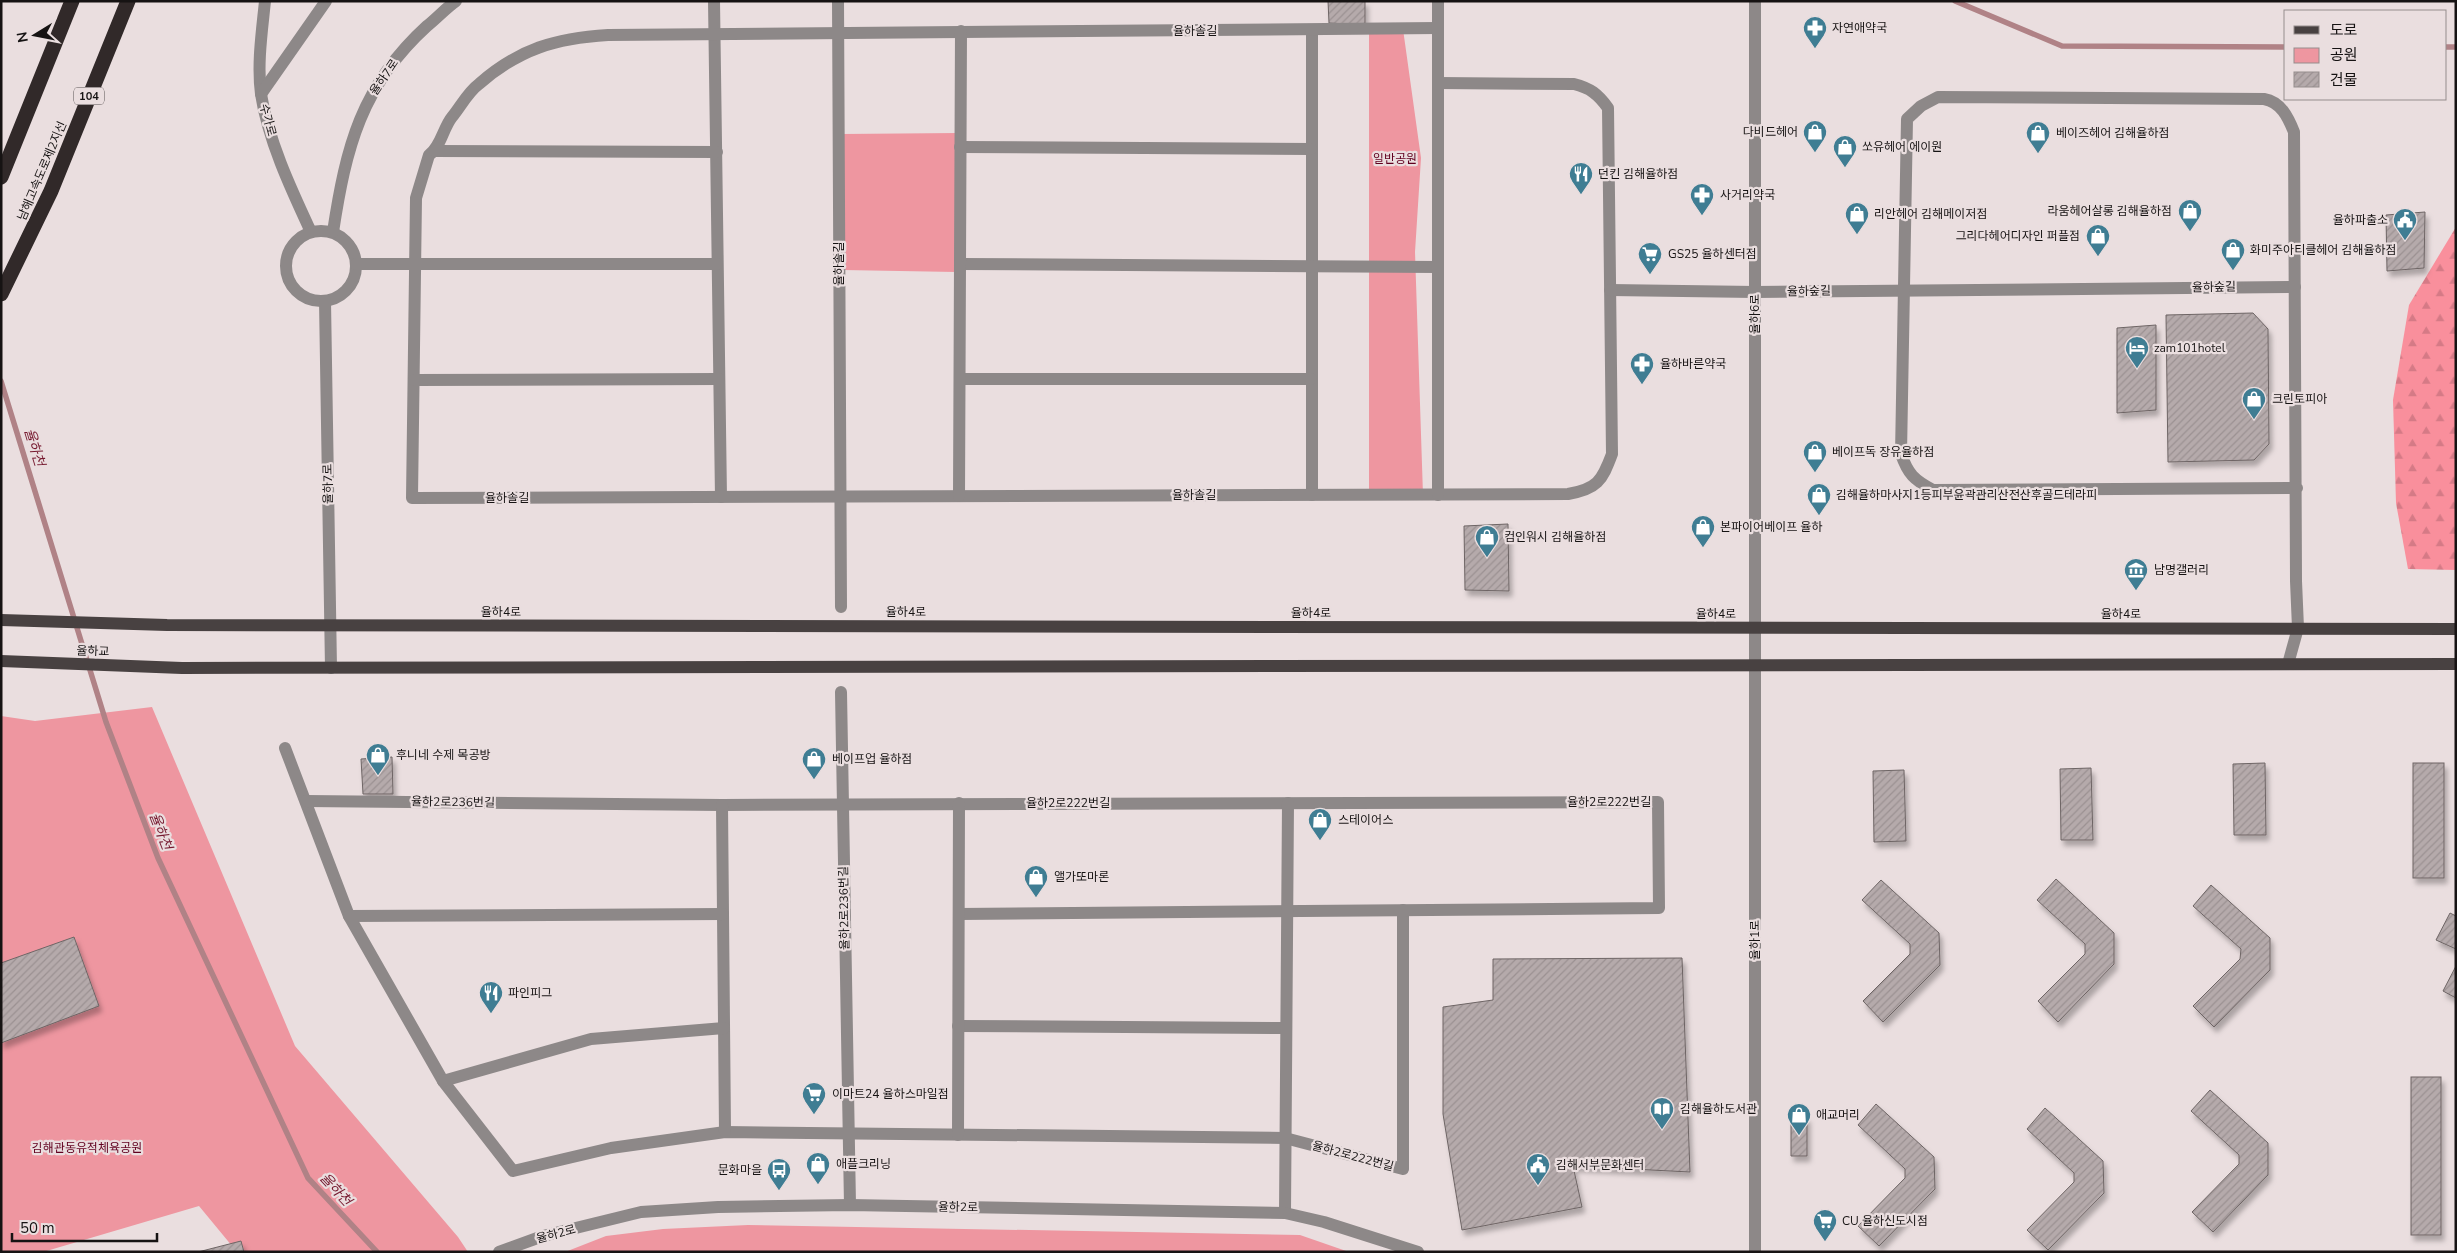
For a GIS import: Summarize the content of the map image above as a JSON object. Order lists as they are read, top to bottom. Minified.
{"streets":{"highway":["104","남해고속도로제2지선"],"main road":["율하4로","율하교"],"street":["율하솔길","율하7로","수가로","율하숲길","율하6로","율하2로236번길","율하2로222번길","율하1로","율하2로"]},"crossings":[["율하솔길","율하숲길"],["율하7로","수가로"],["율하7로","율하4로"],["율하7로","율하교"],["율하숲길","율하6로"],["율하6로","율하4로"],["율하6로","율하1로"],["율하4로","율하1로"],["율하2로236번길","율하2로222번길"],["율하2로236번길","율하2로"]],"water":["율하천"],"parks":["일반공원","김해관동유적체육공원"],"places":{"pharmacy":["자연애약국","사거리약국","율하바른약국"],"shop":["다비드헤어","베이즈헤어 김해율하점","쏘유헤어 에이원","라움헤어살롱 김해율하점","리안헤어 김해메이저점","그리다헤어디자인 퍼플점","화미주아티클헤어 김해율하점","크린토피아","베이프독 장유율하점","김해율하마사지1등피부윤곽관리산전산후골드테라피","본파이어베이프 율하","컴인워시 김해율하점","후니네 수제 목공방","베이프업 율하점","스테이어스","앨가또마론","애교머리","애플크리닝"],"restaurant":["던킨 김해율하점","파인피그"],"public building":["율하파출소","김해서부문화센터"],"supermarket":["GS25 율하센터점","이마트24 율하스마일점","CU 율하신도시점"],"hotel":["zam101hotel"],"museum":["남명갤러리"],"library":["김해율하도서관"],"bus stop":["문화마을"]},"legend":["도로","공원","건물"],"scale_bar":"50 m","north":"left"}
